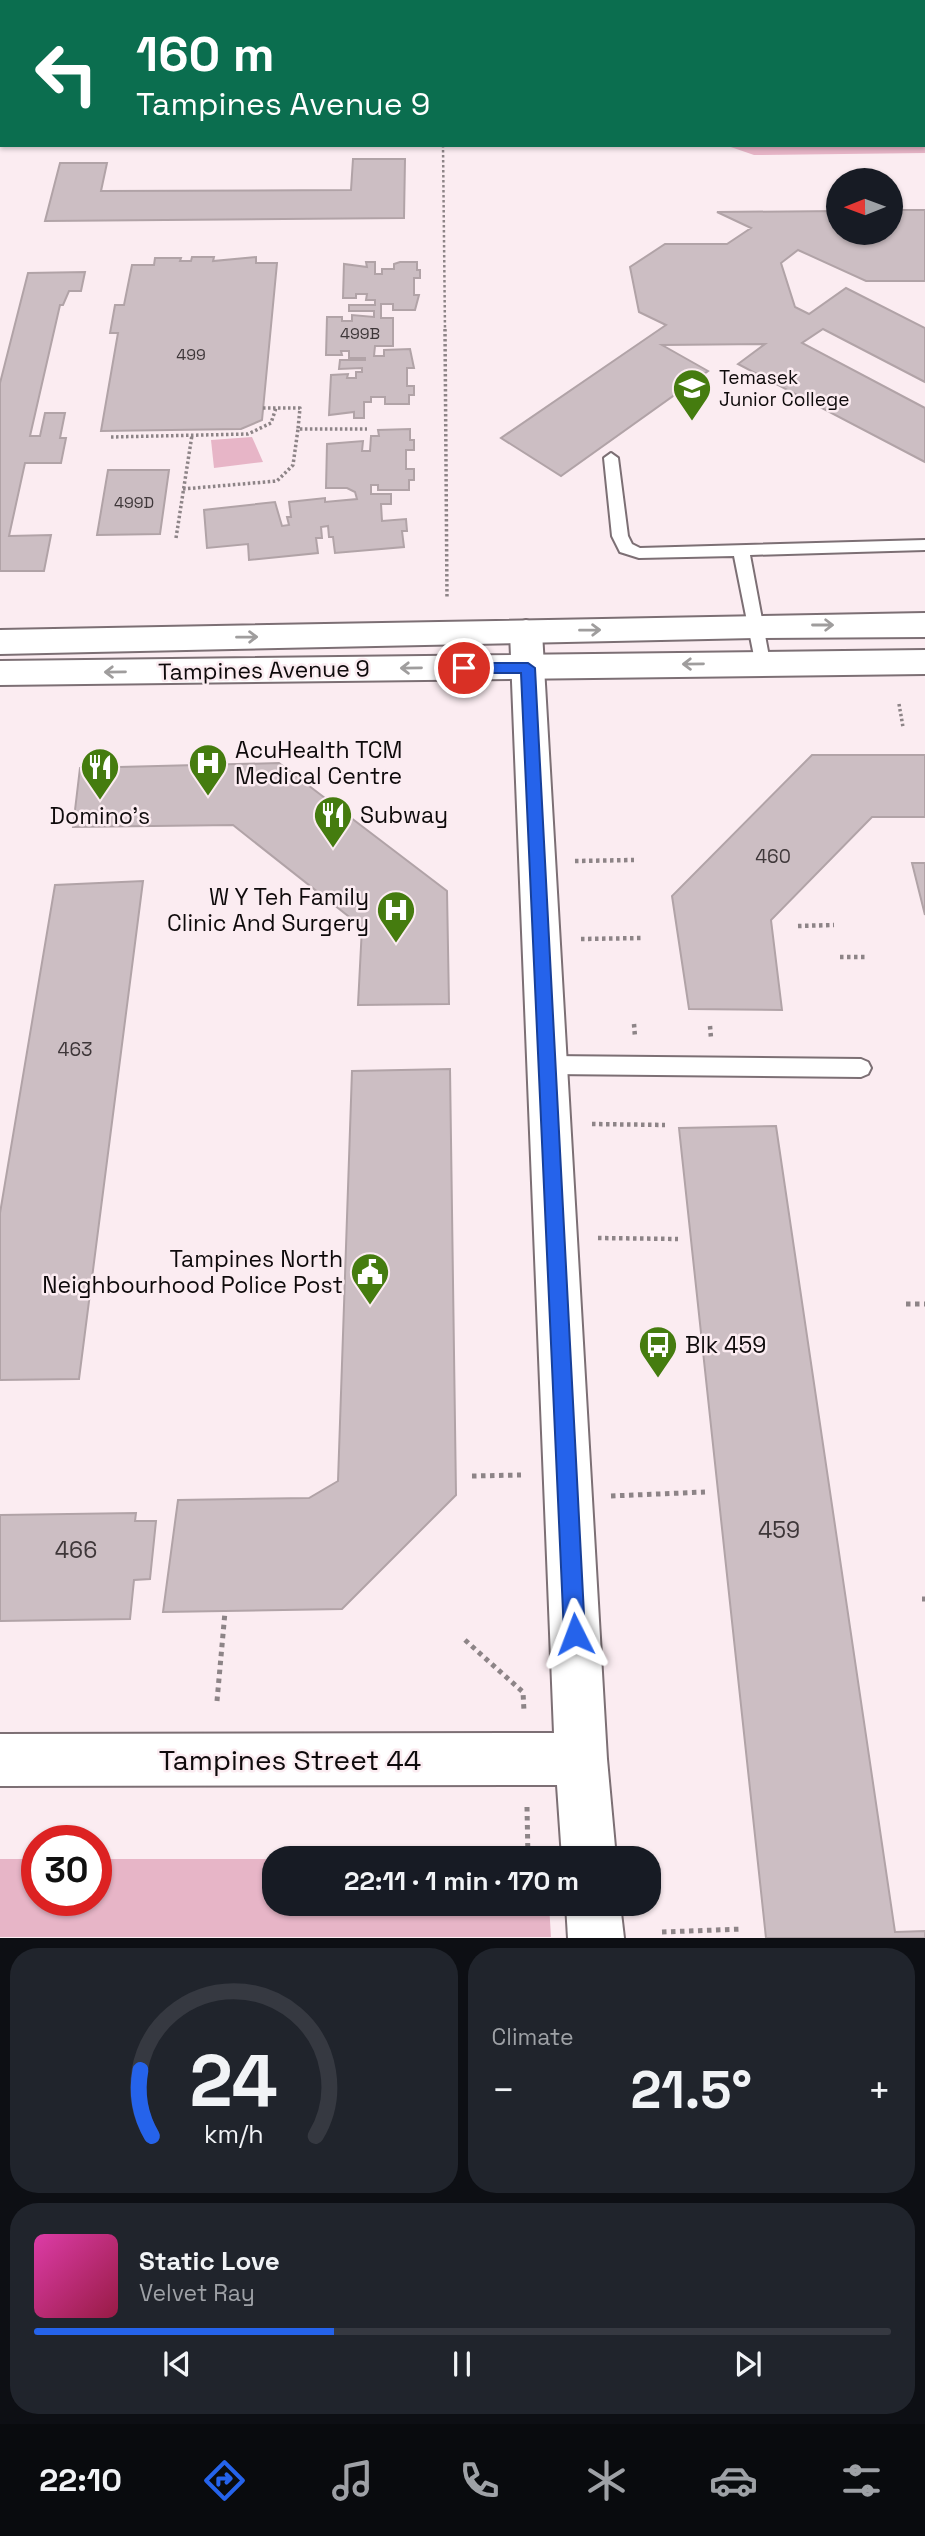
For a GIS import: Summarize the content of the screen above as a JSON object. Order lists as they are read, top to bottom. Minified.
{"streets":{"main road":["Tampines Avenue 9","Tampines Street 44"]},"places":{"school or university":["Temasek Junior College"],"hospital":["AcuHealth TCM Medical Centre","W Y Teh Family Clinic And Surgery"],"restaurant":["Domino's","Subway"],"public building":["Tampines North Neighbourhood Police Post"],"bus stop":["Blk 459"]},"house_numbers":["499B","499","499D","460","463","459","466"],"north":"left","page":{"turn":["160 m","Tampines Avenue 9"],"limit":"30","trip":"22:11 · 1 min · 170 m","tile":"Climate","heat":["−","21.5°","+"],"song":["Static Love","Velvet Ray"],"tabs":"22:10","gauge":["24","km/h"]}}
